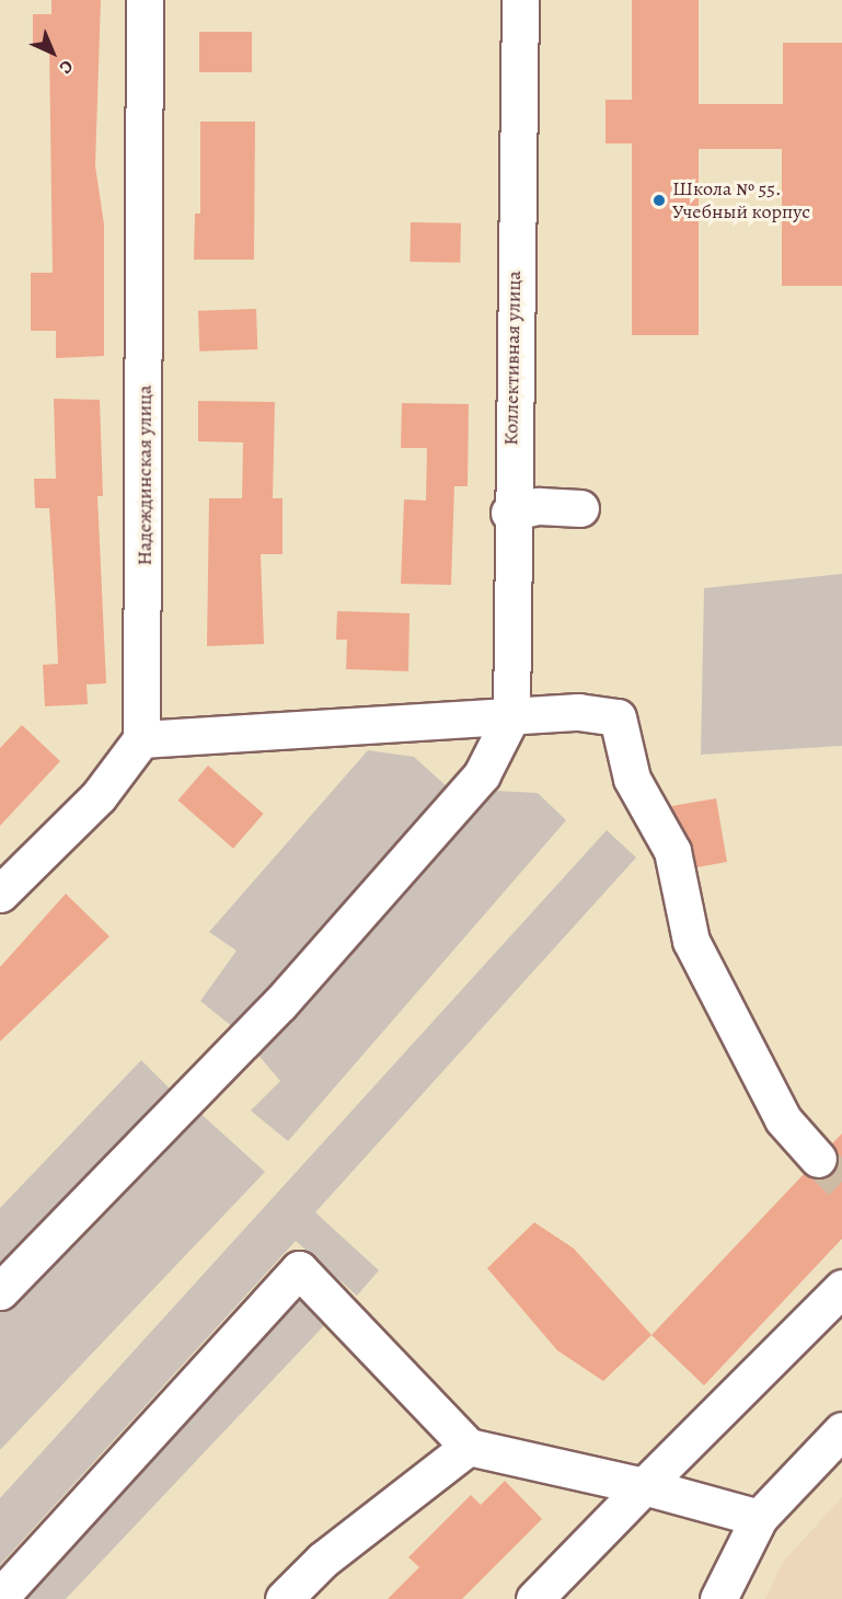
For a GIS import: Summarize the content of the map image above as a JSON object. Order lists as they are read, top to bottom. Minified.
{"streets":{"street":["Коллективная улица","Надеждинская улица"]},"places":["Школа № 55. Учебный корпус"],"north":"bottom right"}
